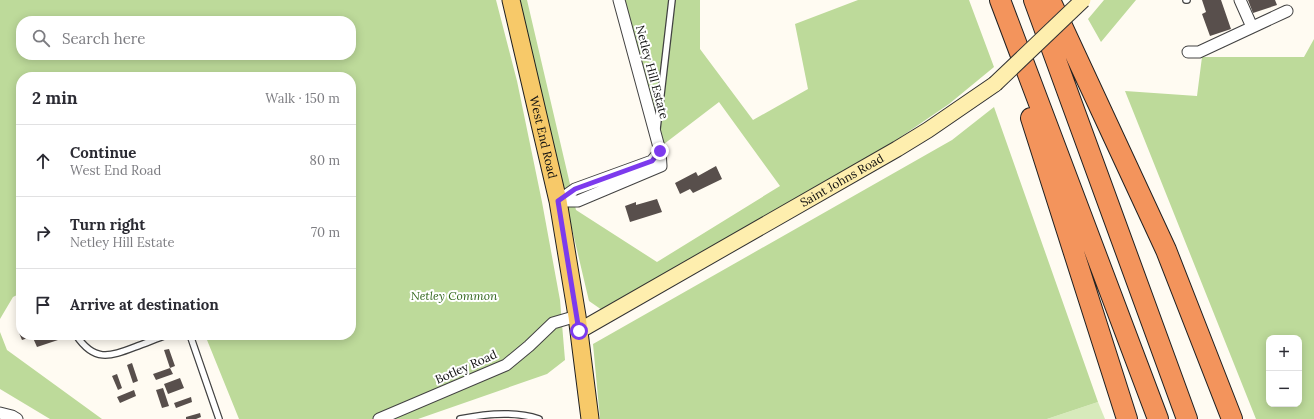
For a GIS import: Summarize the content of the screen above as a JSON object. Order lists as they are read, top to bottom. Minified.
{"streets":{"main road":["West End Road","Saint Johns Road"],"street":["Netley Hill Estate","Botley Road"]},"crossings":[["Netley Hill Estate","West End Road"],["West End Road","Saint Johns Road"],["West End Road","Botley Road"],["Saint Johns Road","Botley Road"]],"parks":["Netley Common"],"page":{"search":"Search here","heading":["2 min","Walk · 150 m"],"list":[["Continue","West End Road","80 m"],["Turn right","Netley Hill Estate","70 m"],"Arrive at destination"],"map_buttons":["+","−"]}}
